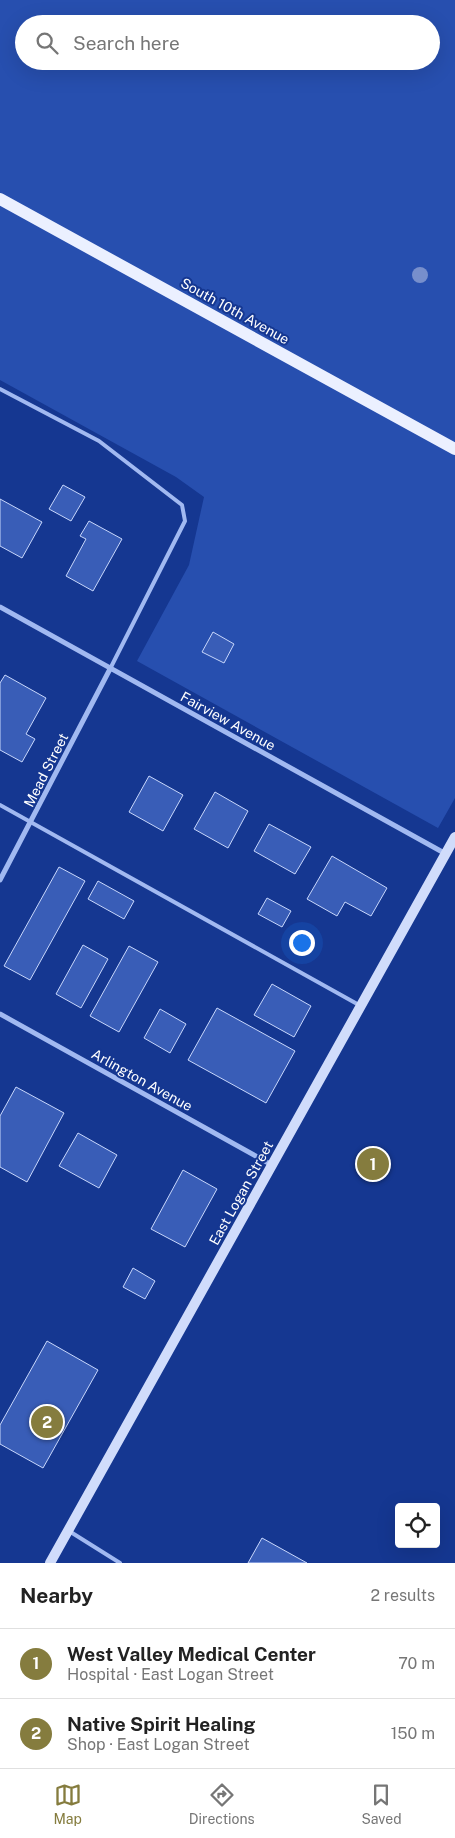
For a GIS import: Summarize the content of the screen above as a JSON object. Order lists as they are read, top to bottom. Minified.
{"streets":{"main road":["South 10th Avenue"],"street":["Fairview Avenue","Mead Street","Arlington Avenue","East Logan Street"]},"crossings":[["Fairview Avenue","Mead Street"],["Fairview Avenue","East Logan Street"],["Arlington Avenue","East Logan Street"]],"page":{"search":"Search here","pins":["1","2"],"heading":["Nearby","2 results"],"list":[{"mark":"1","name":"West Valley Medical Center","note":"Hospital · East Logan Street","value":"70 m"},{"mark":"2","name":"Native Spirit Healing","note":"Shop · East Logan Street","value":"150 m"}],"nav":["Map","Directions","Saved"]}}
